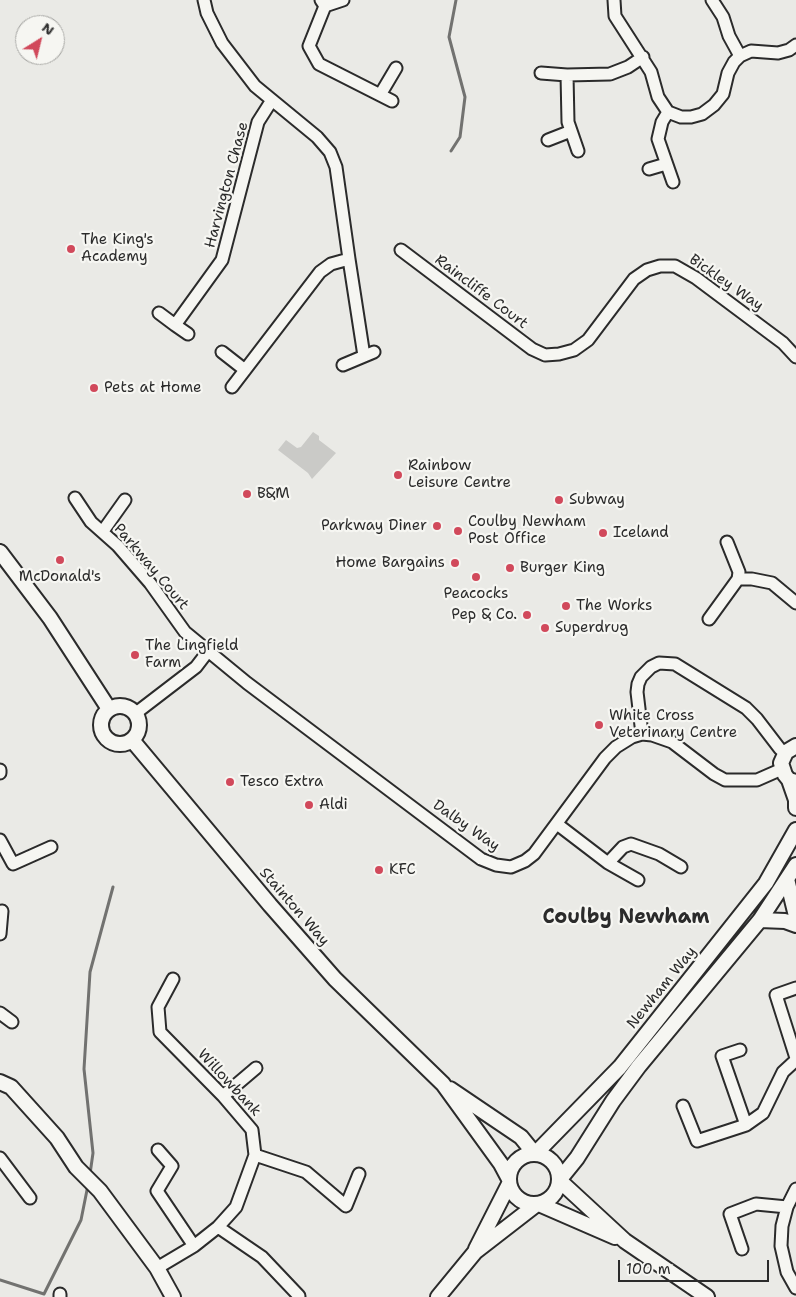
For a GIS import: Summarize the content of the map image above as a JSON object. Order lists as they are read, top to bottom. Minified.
{"streets":{"street":["Harvington Chase","Bickley Way","Raincliffe Court","Parkway Court","Dalby Way","Stainton Way","Newham Way","Willowbank"]},"crossings":[["Bickley Way","Raincliffe Court"],["Parkway Court","Dalby Way"],["Stainton Way","Newham Way"]],"districts":["Coulby Newham"],"places":["The King's Academy","Pets at Home","Rainbow Leisure Centre","B&M","Subway","Parkway Diner","Coulby Newham Post Office","Iceland","McDonald's","Home Bargains","Burger King","Peacocks","The Works","Pep & Co.","Superdrug","The Lingfield Farm","White Cross Veterinary Centre","Tesco Extra","Aldi","KFC"],"scale_bar":"100 m","north":"top right"}
